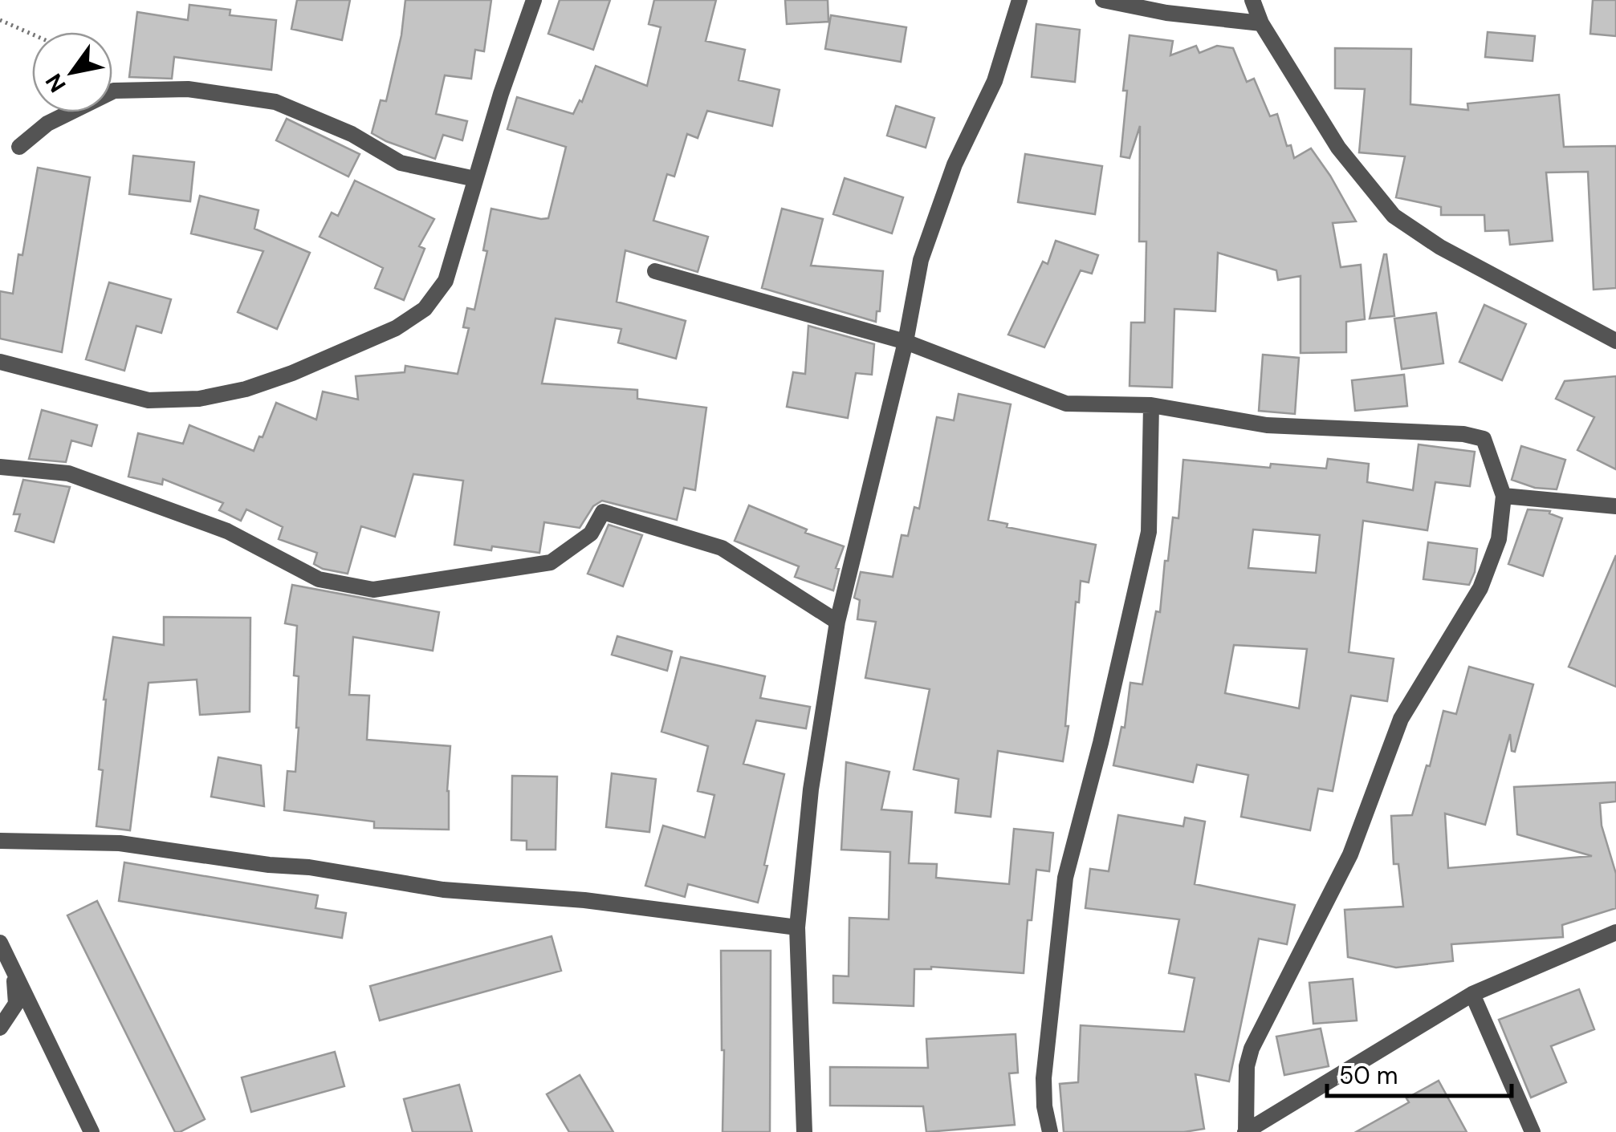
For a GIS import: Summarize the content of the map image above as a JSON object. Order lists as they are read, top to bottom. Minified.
{"scale_bar":"50 m","north":"bottom left"}
